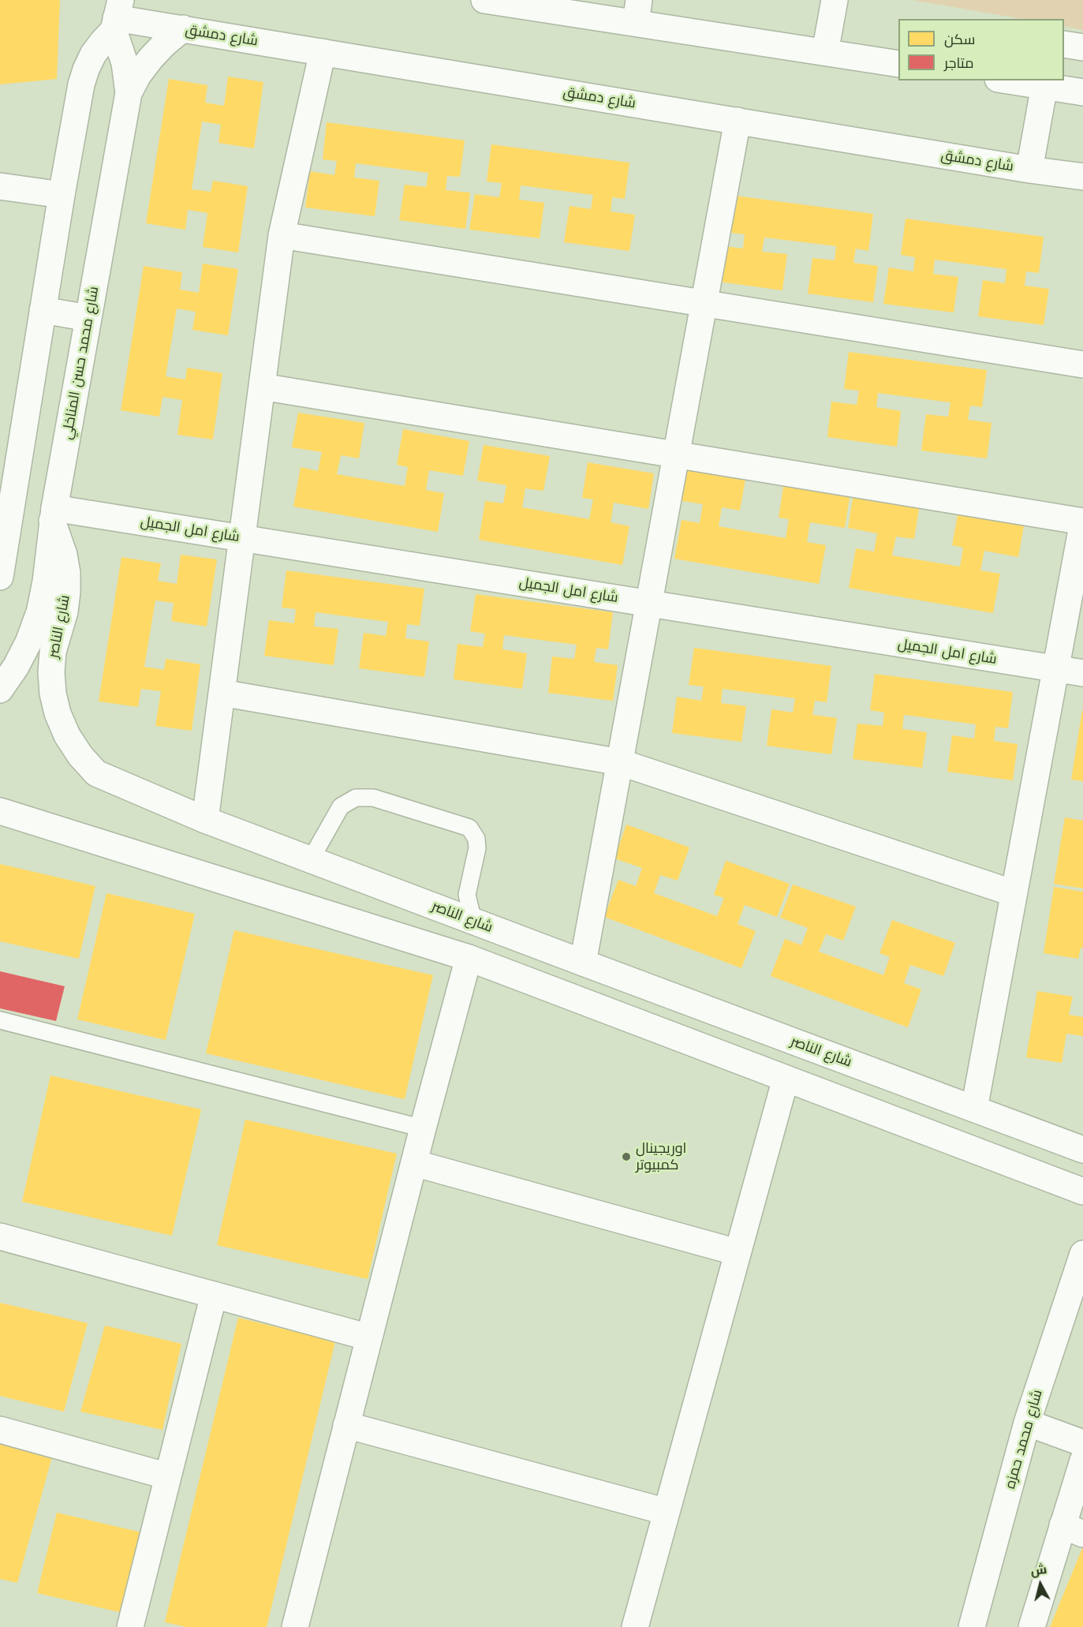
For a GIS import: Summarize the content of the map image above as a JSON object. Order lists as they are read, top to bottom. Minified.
{"streets":{"street":["شارع دمشق","شارع محمد حسن المناخلي","شارع امل الجميل","شارع الناصر","شارع محمد حمزه"]},"crossings":[["شارع دمشق","شارع محمد حسن المناخلي"],["شارع محمد حسن المناخلي","شارع امل الجميل"],["شارع محمد حسن المناخلي","شارع الناصر"],["شارع امل الجميل","شارع الناصر"]],"places":["اوريجينال كمبيوتر"],"legend":["سكن","متاجر"],"north":"top"}
